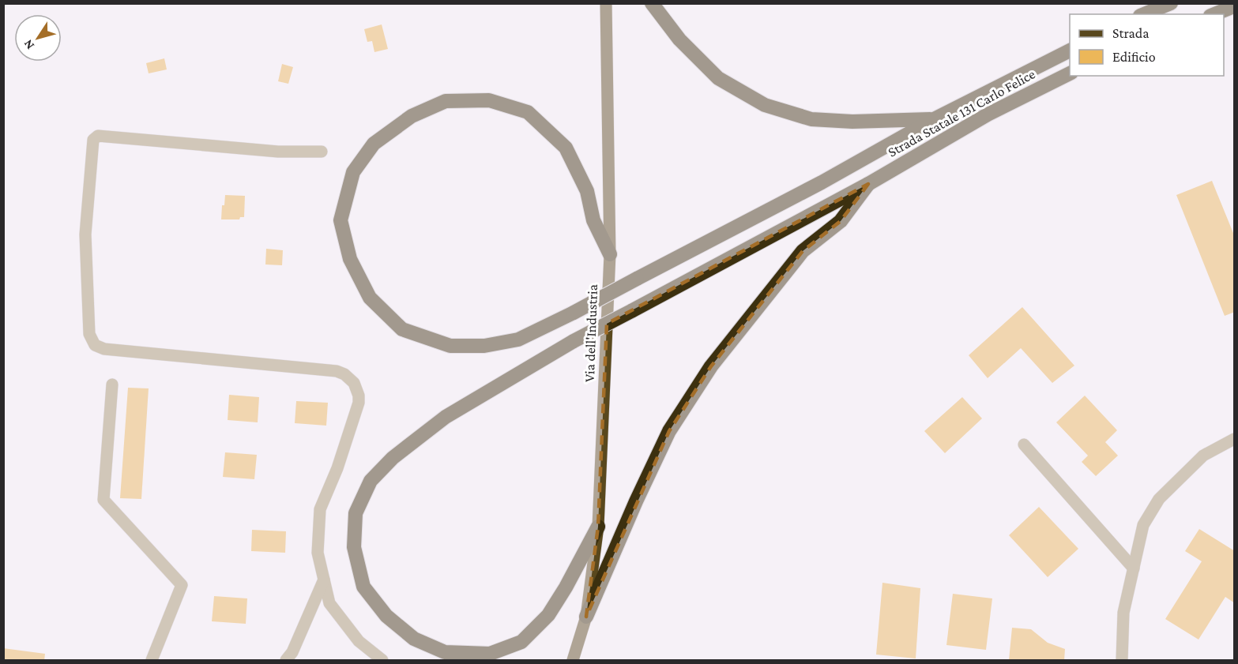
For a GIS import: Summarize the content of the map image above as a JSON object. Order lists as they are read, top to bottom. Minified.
{"streets":{"highway":["Strada Statale 131 Carlo Felice"],"main road":["Via dell'Industria"]},"crossings":[["Strada Statale 131 Carlo Felice","Via dell'Industria"]],"legend":["Strada","Edificio"],"north":"bottom left"}
